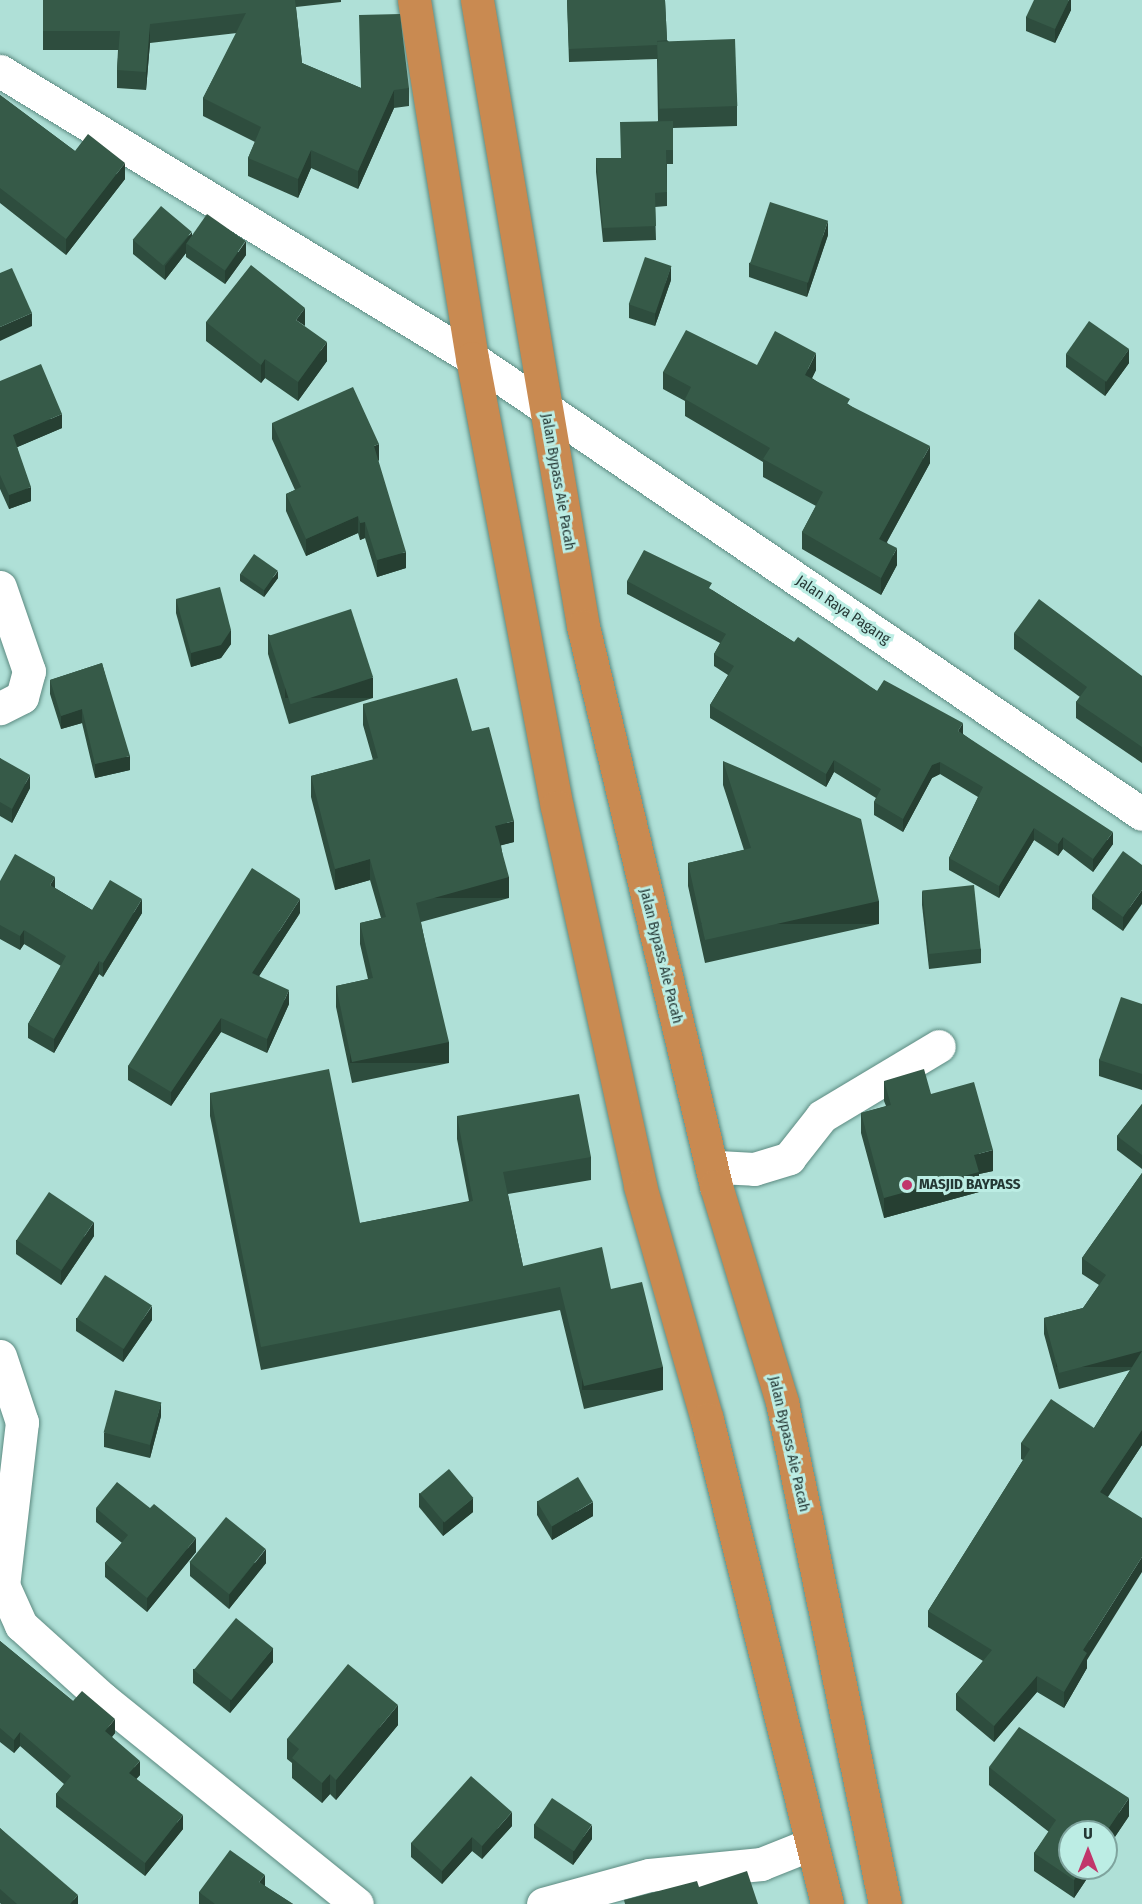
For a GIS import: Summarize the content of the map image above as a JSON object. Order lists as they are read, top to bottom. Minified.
{"streets":{"highway":["Jalan Bypass Aie Pacah"],"street":["Jalan Raya Pagang"]},"crossings":[["Jalan Bypass Aie Pacah","Jalan Raya Pagang"]],"places":["MASJID BAYPASS"],"north":"top"}
